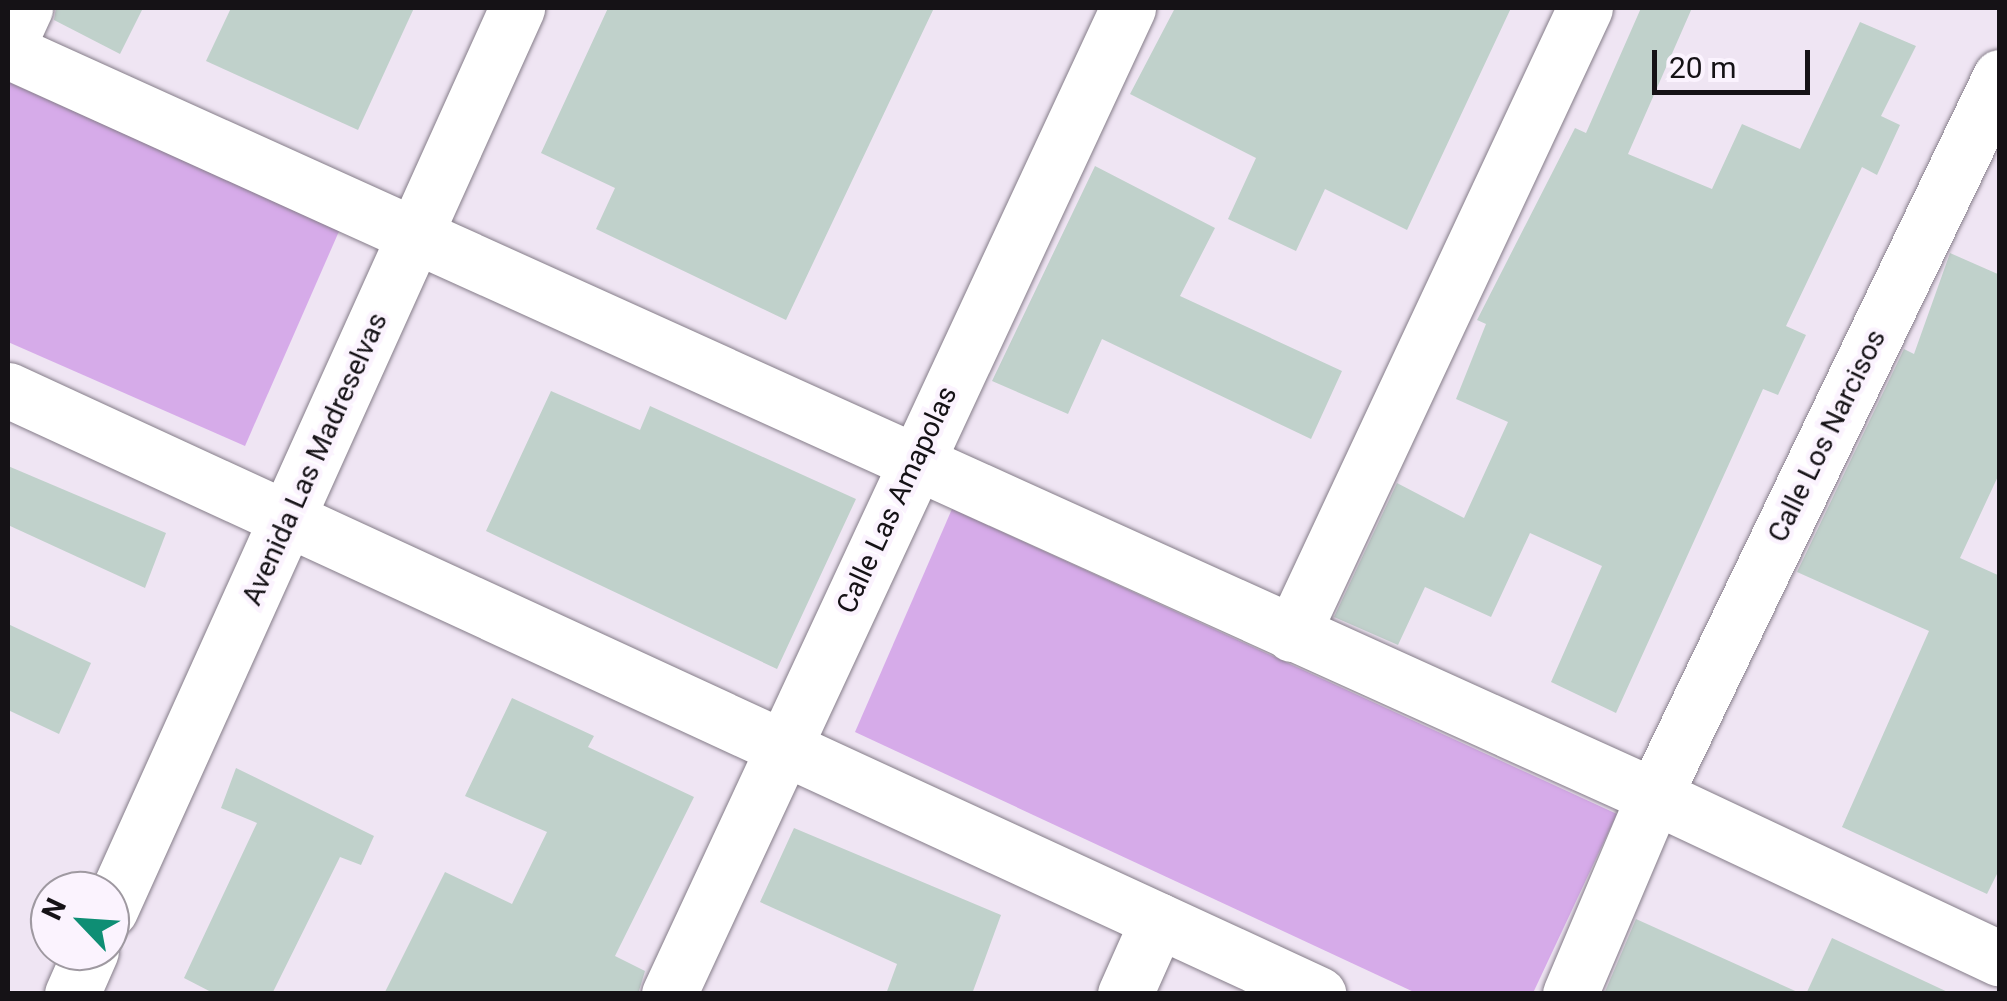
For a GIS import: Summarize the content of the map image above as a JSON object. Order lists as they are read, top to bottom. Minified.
{"streets":{"street":["Calle Los Narcisos","Avenida Las Madreselvas","Calle Las Amapolas"]},"scale_bar":"20 m","north":"top left"}
